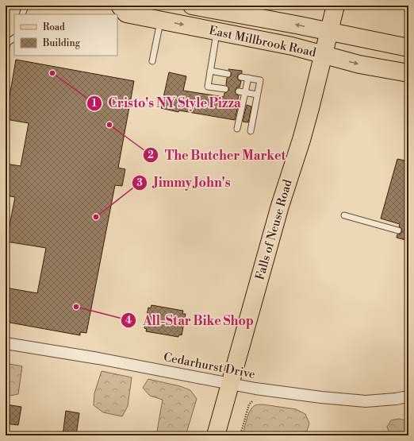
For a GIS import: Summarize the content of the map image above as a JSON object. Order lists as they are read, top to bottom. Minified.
{"streets":{"main road":["East Millbrook Road","Falls of Neuse Road"],"street":["Cedarhurst Drive"]},"crossings":[["East Millbrook Road","Falls of Neuse Road"],["Falls of Neuse Road","Cedarhurst Drive"]],"places":["Cristo's NY Style Pizza","The Butcher Market","Jimmy John's","All-Star Bike Shop"],"legend":["Road","Building"]}
